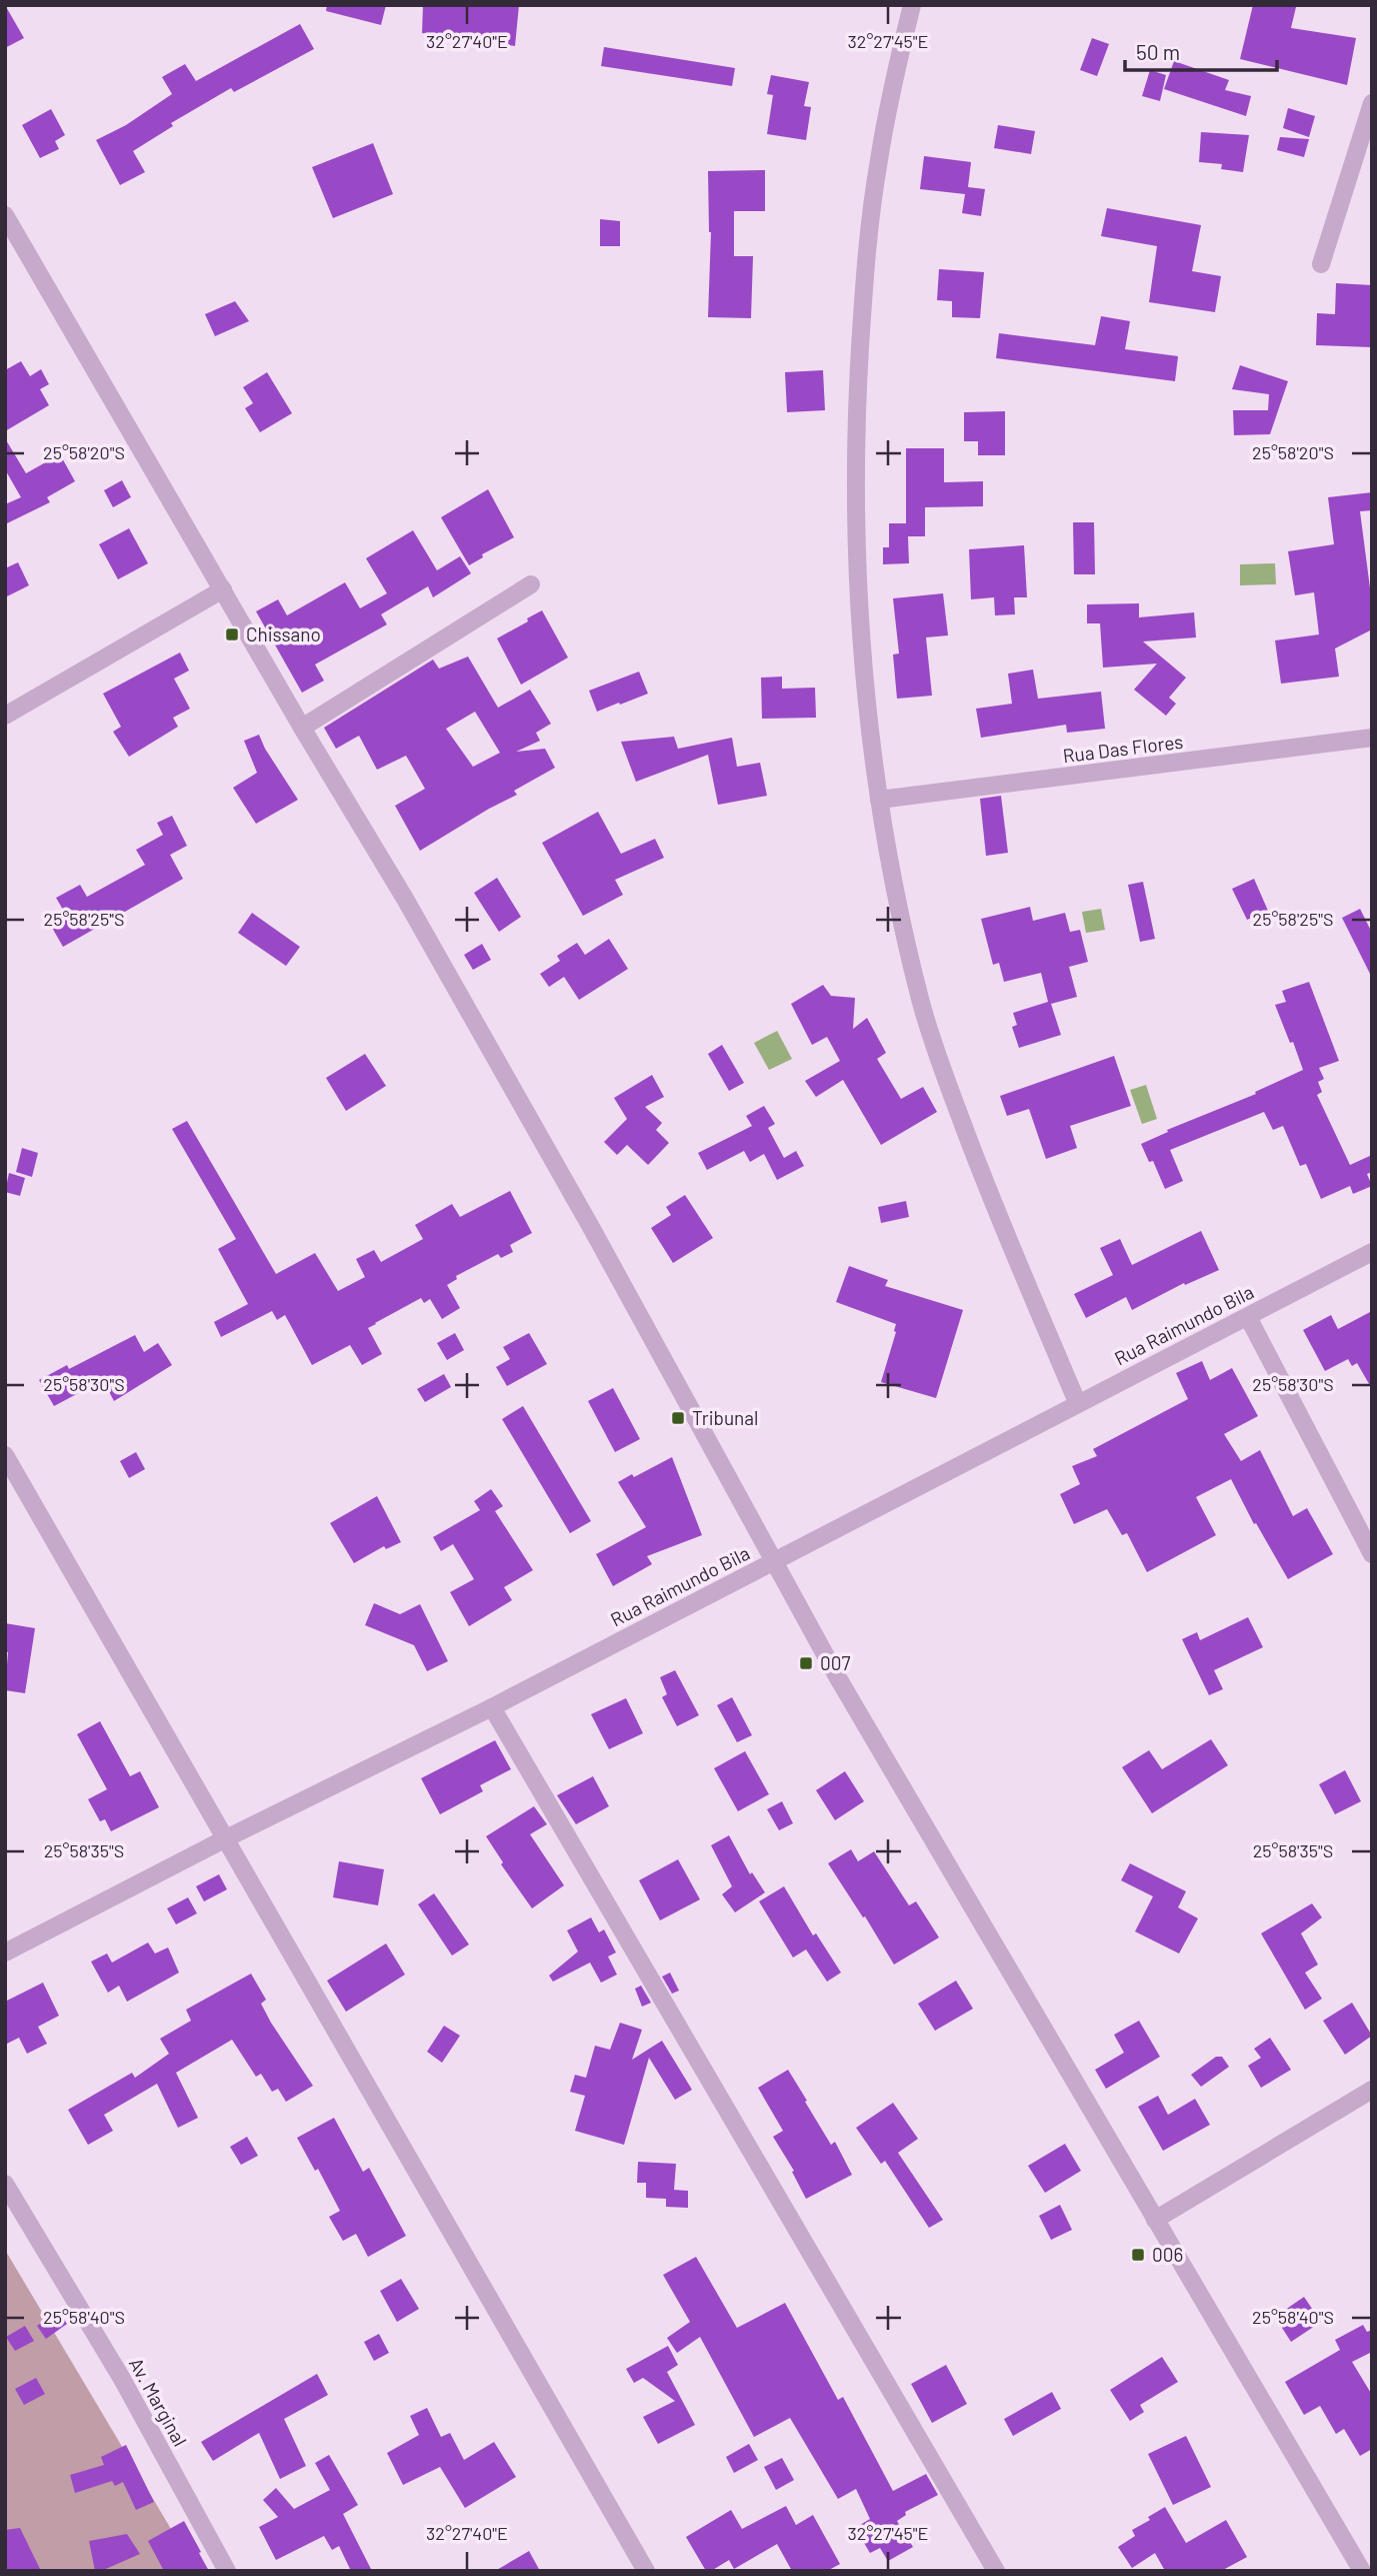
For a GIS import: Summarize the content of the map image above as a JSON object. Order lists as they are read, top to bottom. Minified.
{"streets":{"street":["Rua Das Flores","Rua Raimundo Bila","Av. Marginal"]},"places":{"transit":["Chissano","Tribunal","007","006"]},"scale_bar":"50 m","coordinates":["32°27'40\"E","32°27'45\"E","25°58'20\"S","25°58'25\"S","25°58'30\"S","25°58'35\"S","25°58'40\"S"]}
